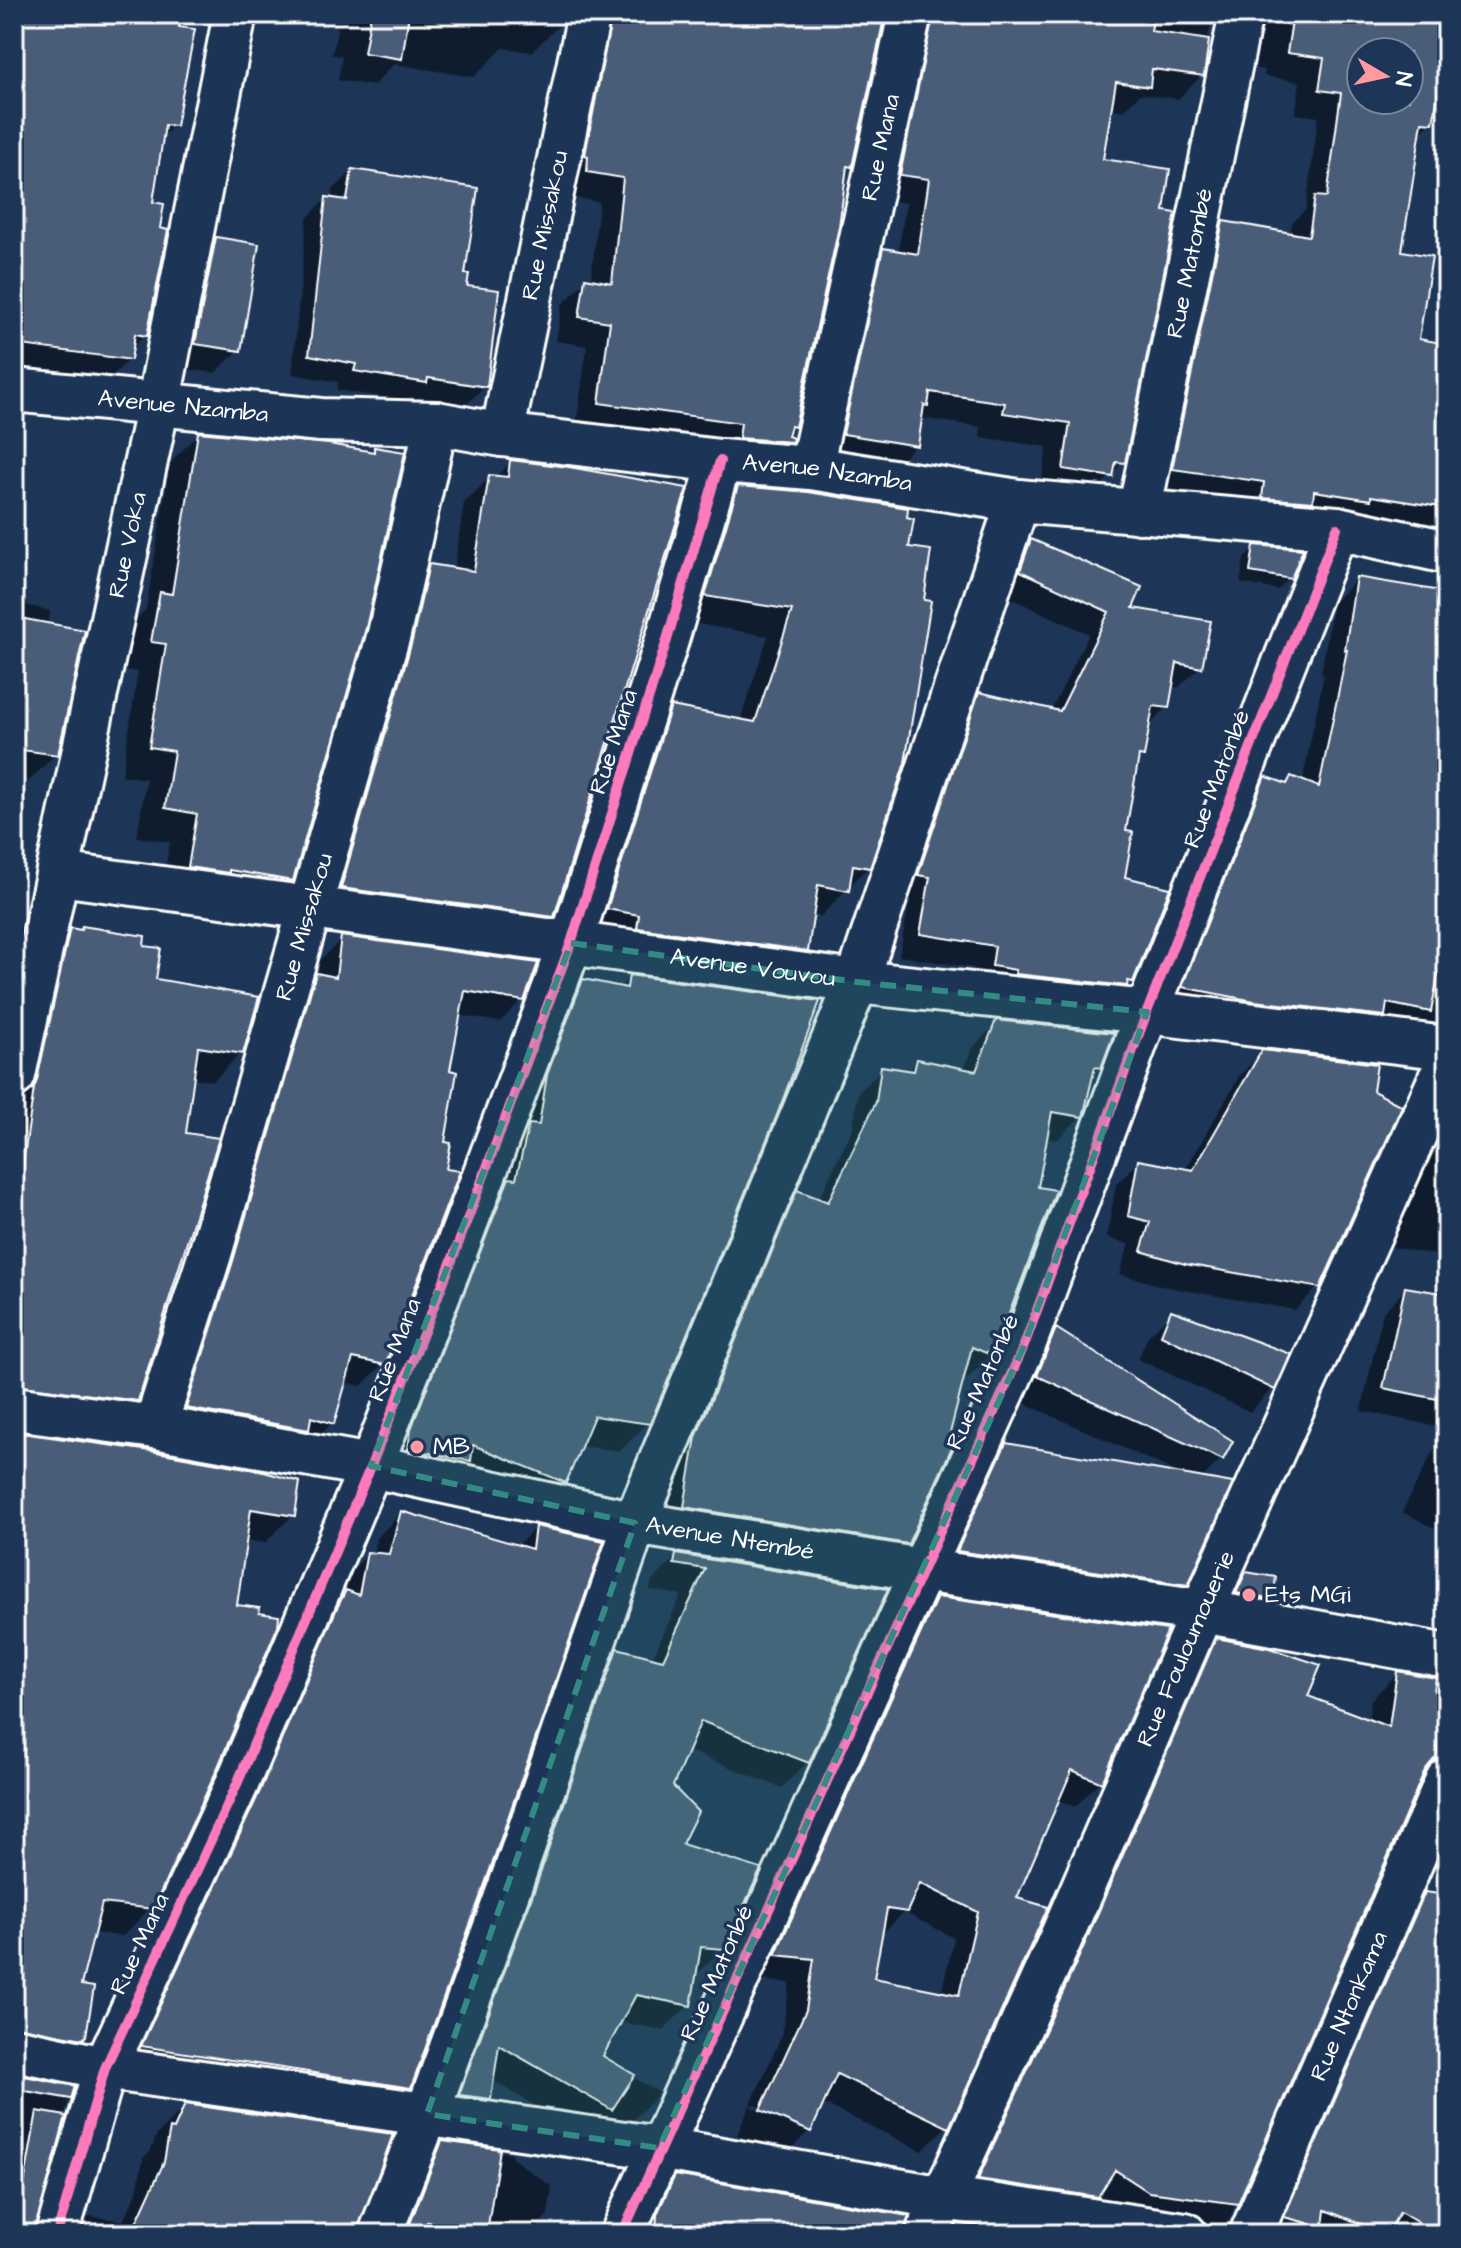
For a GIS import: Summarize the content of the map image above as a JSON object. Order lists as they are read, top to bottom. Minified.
{"streets":{"street":["Rue Mana","Rue Missakou","Rue Matombé","Avenue Nzamba","Rue Voka","Rue Matonbé","Avenue Vouvou","Avenue Ntembé","Rue Fouloumouerie","Rue Ntonkama"]},"crossings":[["Rue Mana","Avenue Nzamba"],["Rue Mana","Avenue Vouvou"],["Rue Mana","Avenue Ntembé"],["Rue Missakou","Avenue Nzamba"],["Rue Missakou","Avenue Vouvou"],["Rue Missakou","Avenue Ntembé"],["Rue Matombé","Avenue Nzamba"],["Avenue Nzamba","Rue Voka"],["Avenue Nzamba","Rue Matonbé"],["Rue Voka","Avenue Vouvou"],["Rue Matonbé","Avenue Vouvou"],["Rue Matonbé","Avenue Ntembé"],["Avenue Ntembé","Rue Fouloumouerie"]],"places":["MB","Ets MGi"],"north":"right"}
